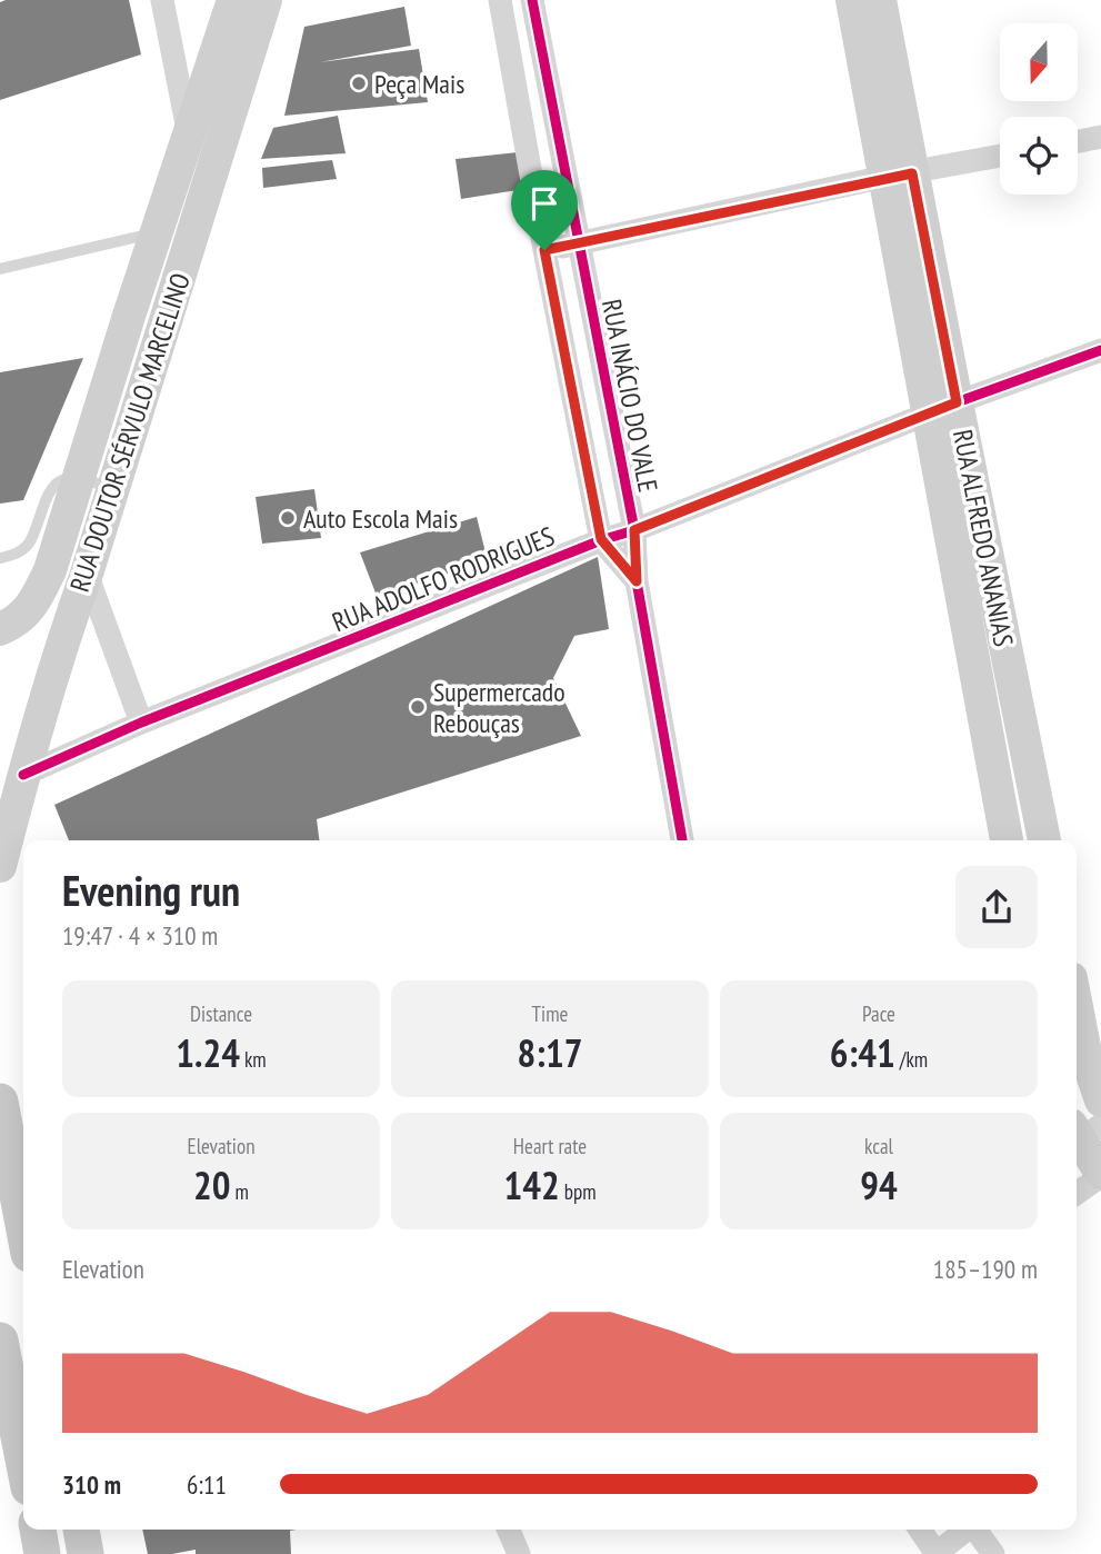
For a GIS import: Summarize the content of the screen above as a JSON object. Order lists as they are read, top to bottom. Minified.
{"streets":{"main road":["RUA DOUTOR SÉRVULO MARCELINO","RUA ALFREDO ANANIAS"],"street":["RUA INÁCIO DO VALE","RUA ADOLFO RODRIGUES"]},"crossings":[["RUA INÁCIO DO VALE","RUA ADOLFO RODRIGUES"],["RUA DOUTOR SÉRVULO MARCELINO","RUA ADOLFO RODRIGUES"],["RUA ALFREDO ANANIAS","RUA ADOLFO RODRIGUES"]],"places":["Peça Mais","Auto Escola Mais","Supermercado Rebouças"],"north":"bottom","page":{"heading":["Evening run","19:47 · 4 × 310 m"],"stats":[["Distance","1.24 km"],["Time","8:17"],["Pace","6:41 /km"],["Elevation","20 m"],["Heart rate","142 bpm"],["kcal","94"]],"chart":["Elevation","185–190 m"],"list":[{"name":"310 m","note":"6:11"}]}}
